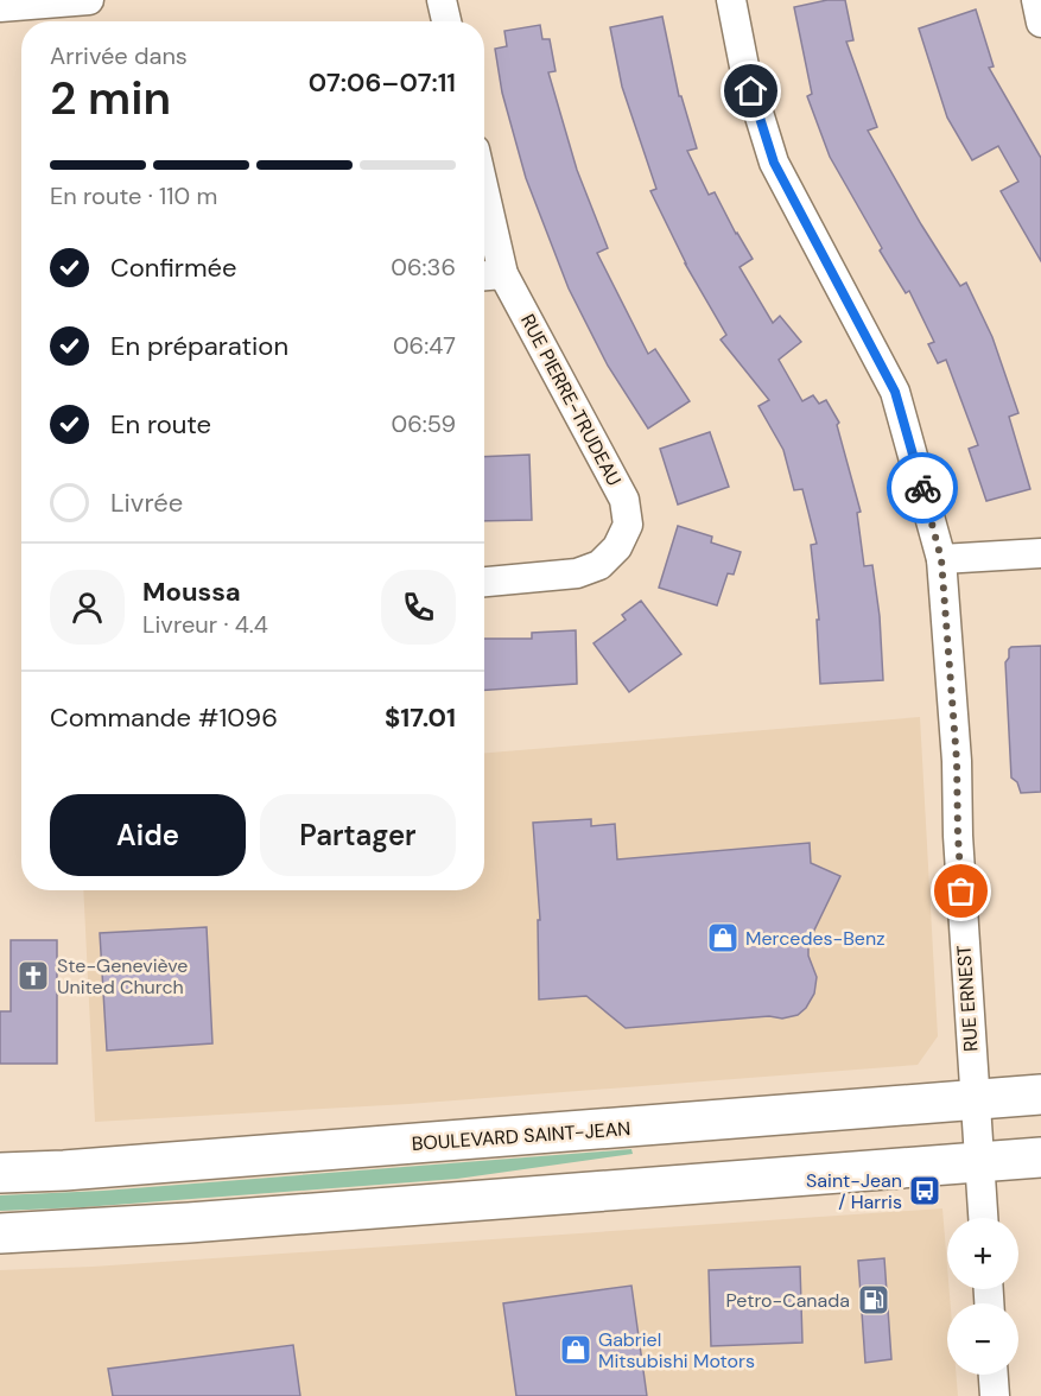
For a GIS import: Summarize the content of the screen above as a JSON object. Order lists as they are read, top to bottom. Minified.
{"streets":{"main road":["BOULEVARD SAINT-JEAN"],"street":["RUE PIERRE-TRUDEAU","RUE ERNEST"]},"crossings":[["RUE ERNEST","BOULEVARD SAINT-JEAN"]],"places":{"shop":["Mercedes-Benz","Gabriel Mitsubishi Motors"],"church":["Ste-Geneviève United Church"],"bus stop":["Saint-Jean / Harris"],"fuel station":["Petro-Canada"]},"page":{"heading":["2 min","Arrivée dans","07:06–07:11"],"panel":["Moussa","Livreur · 4.4","Commande #1096","$17.01"],"bar":"En route · 110 m","list":[["Confirmée","06:36"],["En préparation","06:47"],["En route","06:59"],"Livrée"],"buttons":["Aide","Partager"],"map_buttons":["+","−"]}}
